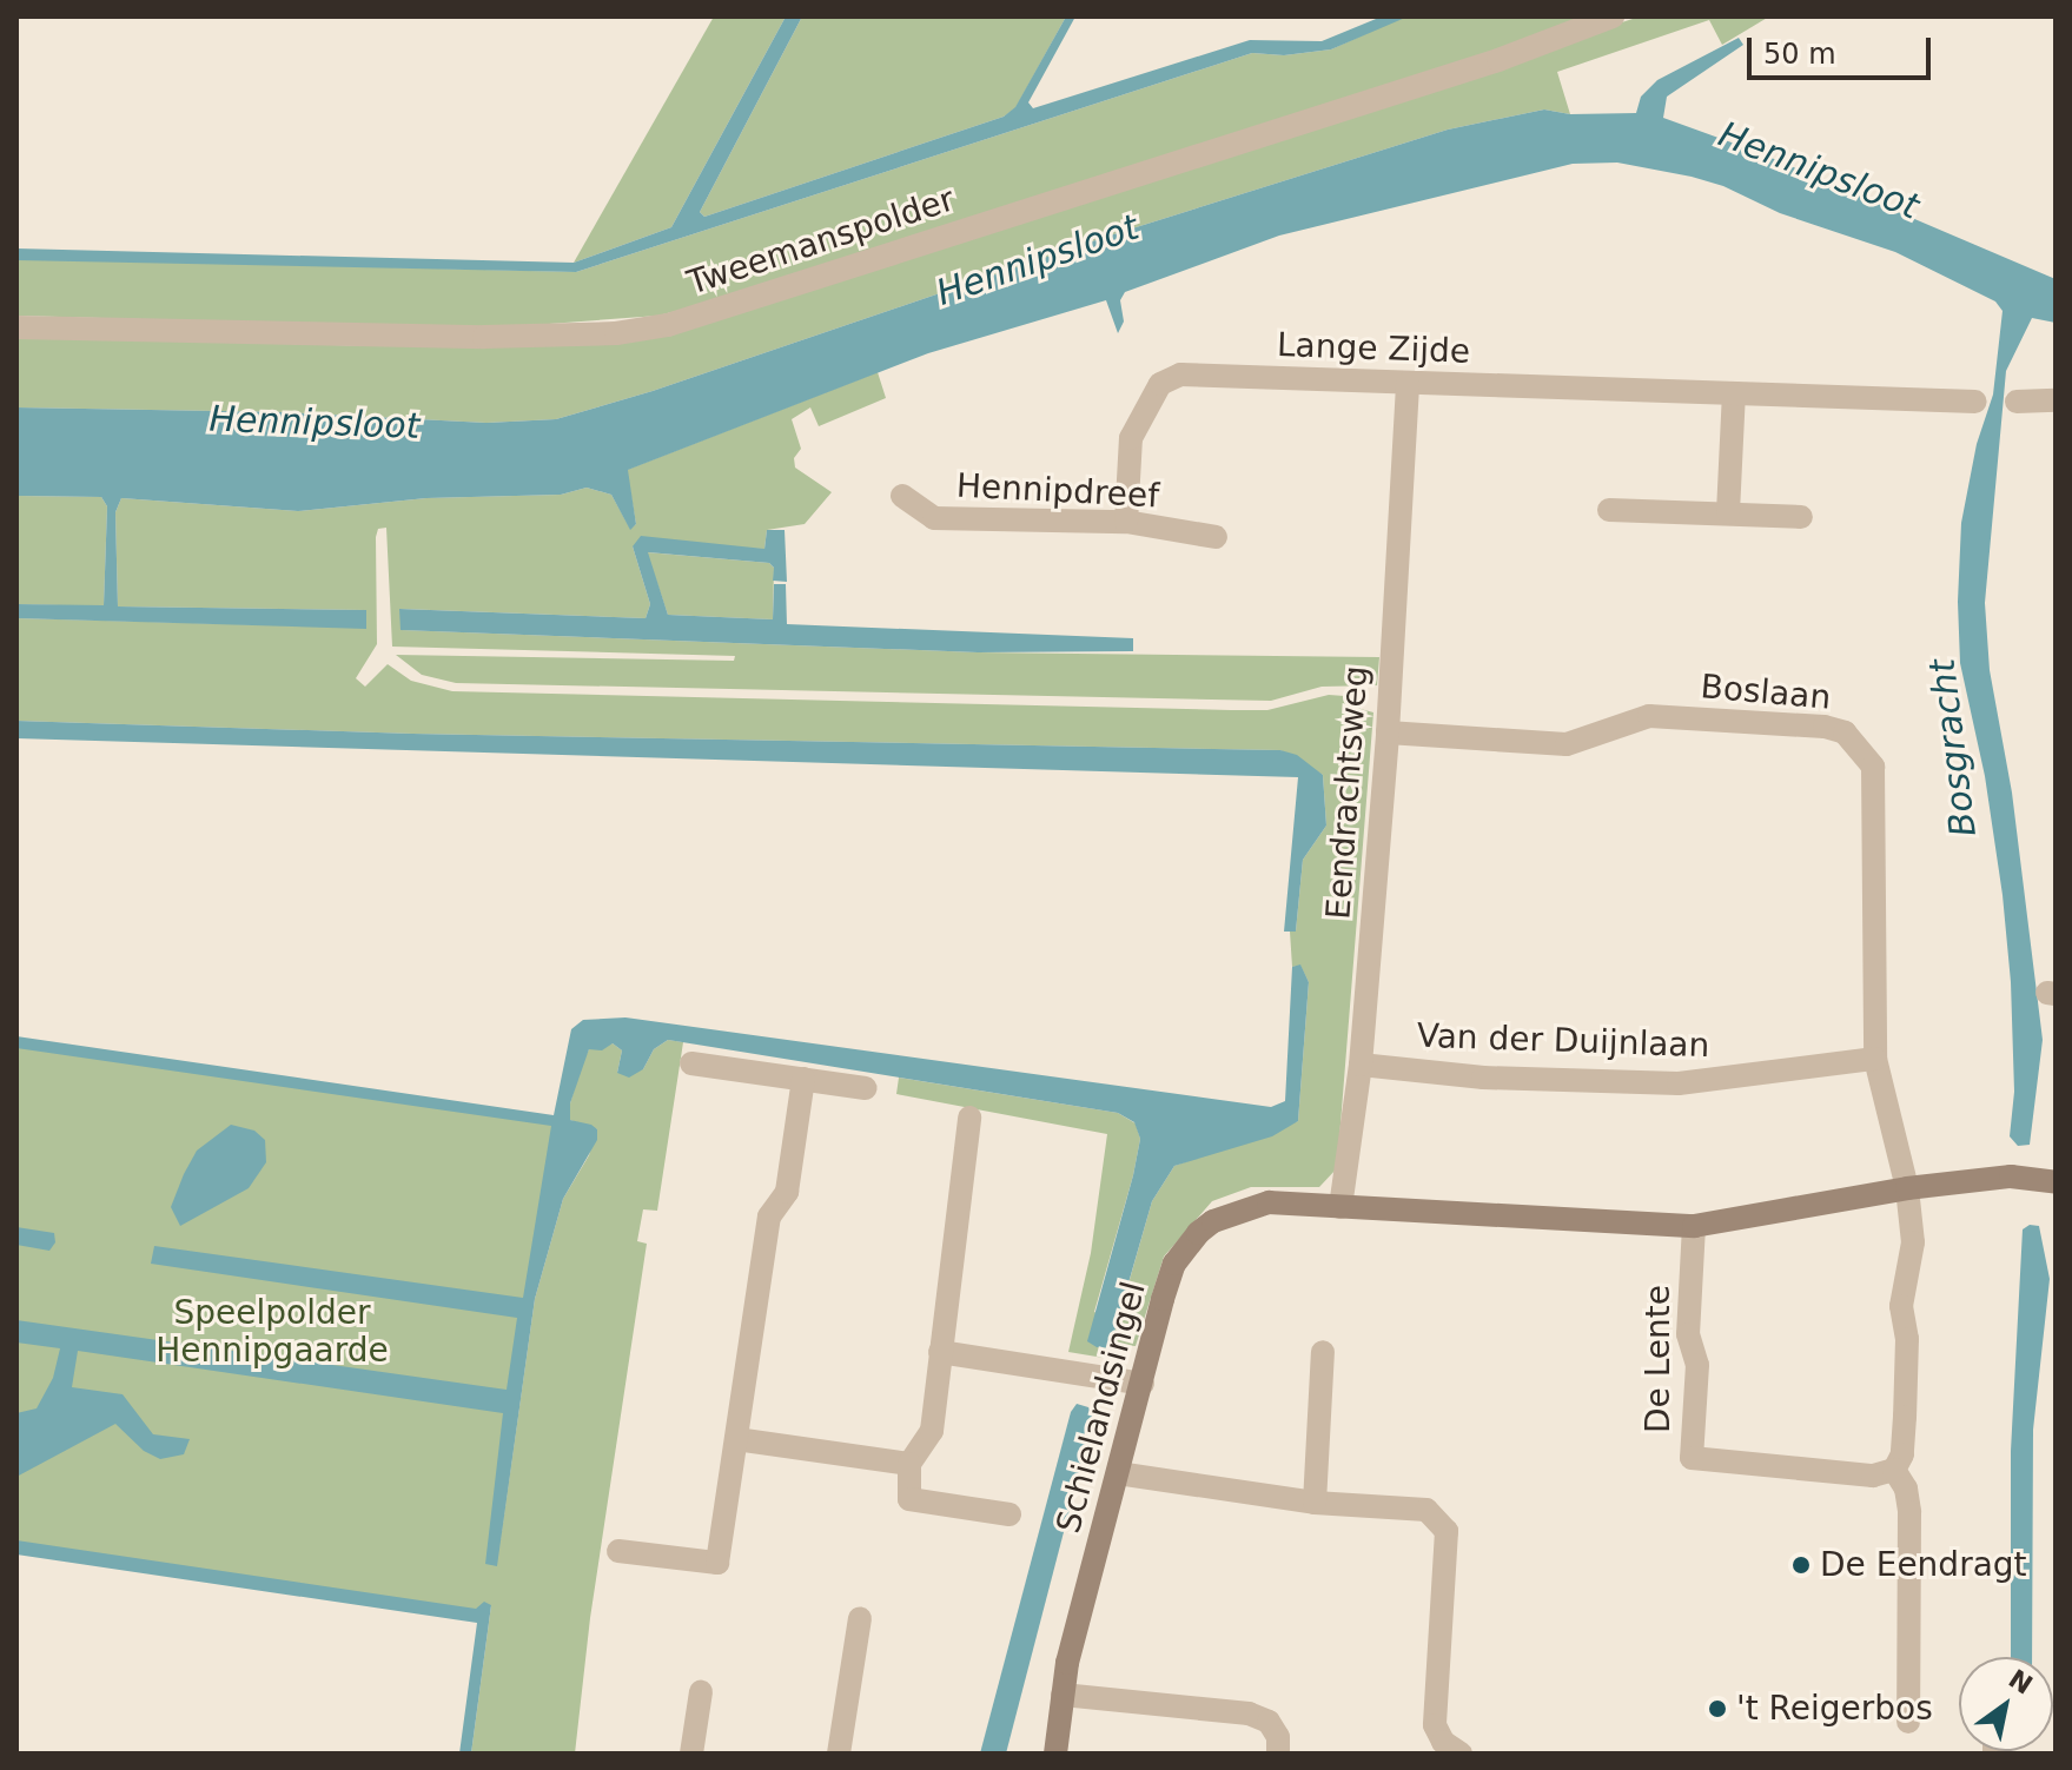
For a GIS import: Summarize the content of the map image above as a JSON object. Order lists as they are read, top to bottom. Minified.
{"streets":{"street":["Tweemanspolder","Lange Zijde","Hennipdreef","Boslaan","Eendrachtsweg","Van der Duijnlaan","De Lente","Schielandsingel"]},"crossings":[["Lange Zijde","Hennipdreef"],["Lange Zijde","Eendrachtsweg"],["Boslaan","Eendrachtsweg"],["Boslaan","Van der Duijnlaan"],["Boslaan","De Lente"],["Boslaan","Schielandsingel"],["Eendrachtsweg","Van der Duijnlaan"],["Eendrachtsweg","Schielandsingel"],["De Lente","Schielandsingel"]],"water":["Hennipsloot","Bosgracht"],"parks":["Speelpolder Hennipgaarde"],"places":["De Eendragt","'t Reigerbos"],"scale_bar":"50 m","north":"top right"}
